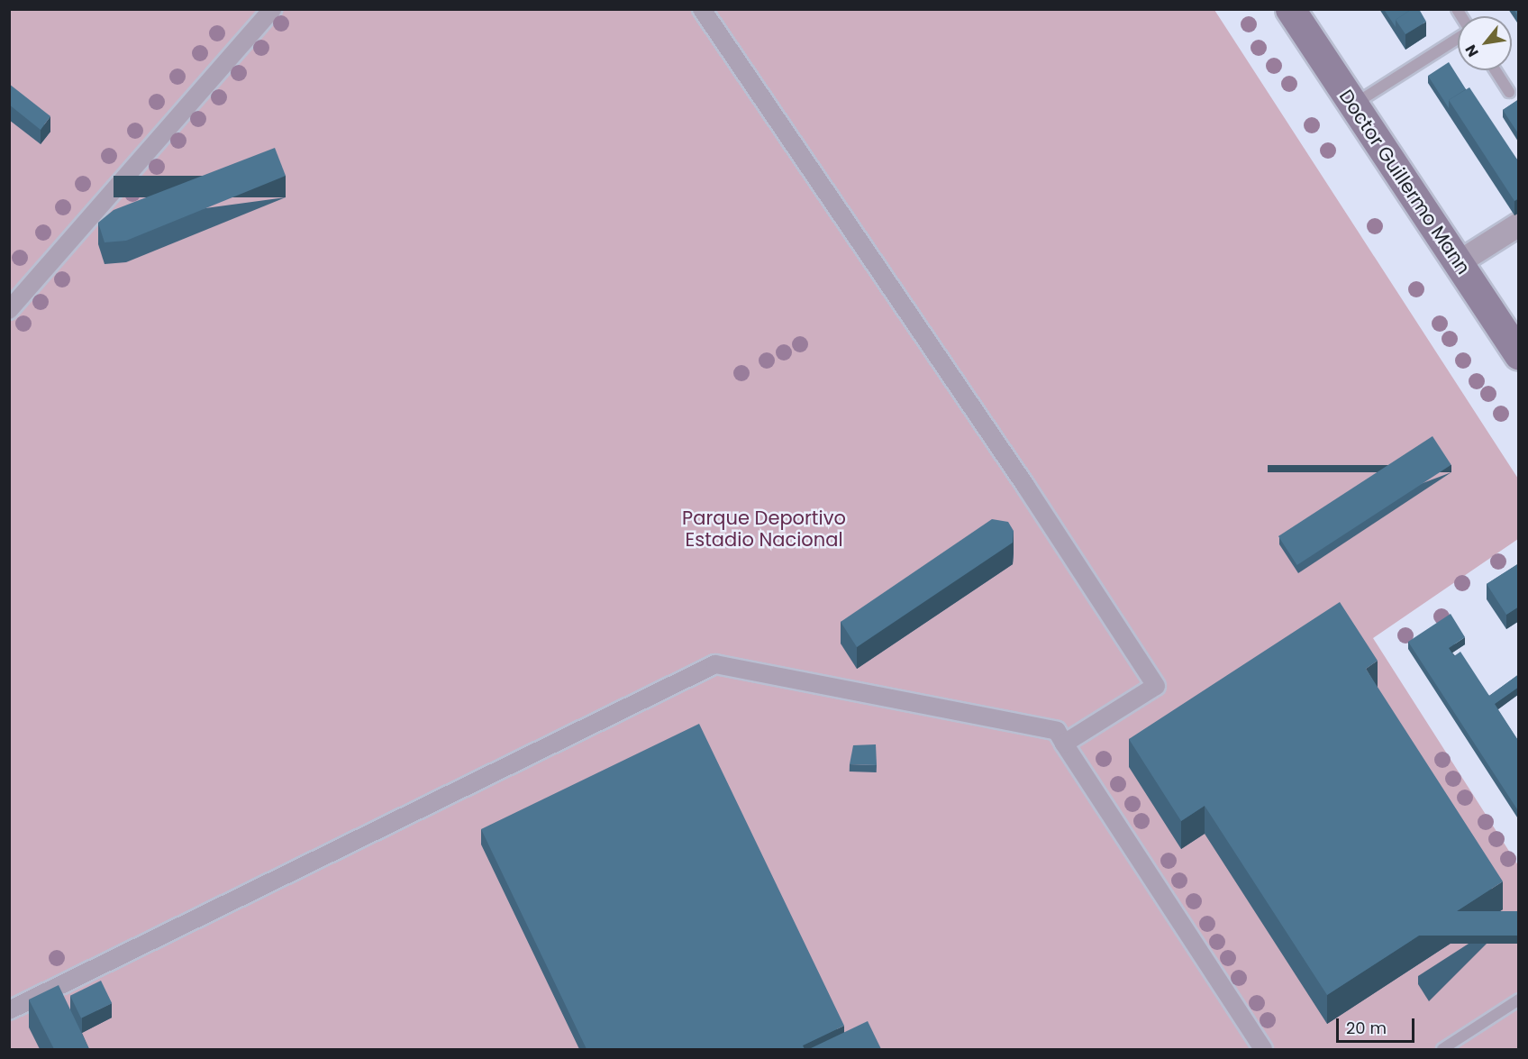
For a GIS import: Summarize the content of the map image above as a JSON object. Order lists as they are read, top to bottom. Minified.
{"streets":{"main road":["Doctor Guillermo Mann"]},"parks":["Parque Deportivo Estadio Nacional"],"scale_bar":"20 m","north":"bottom left"}
